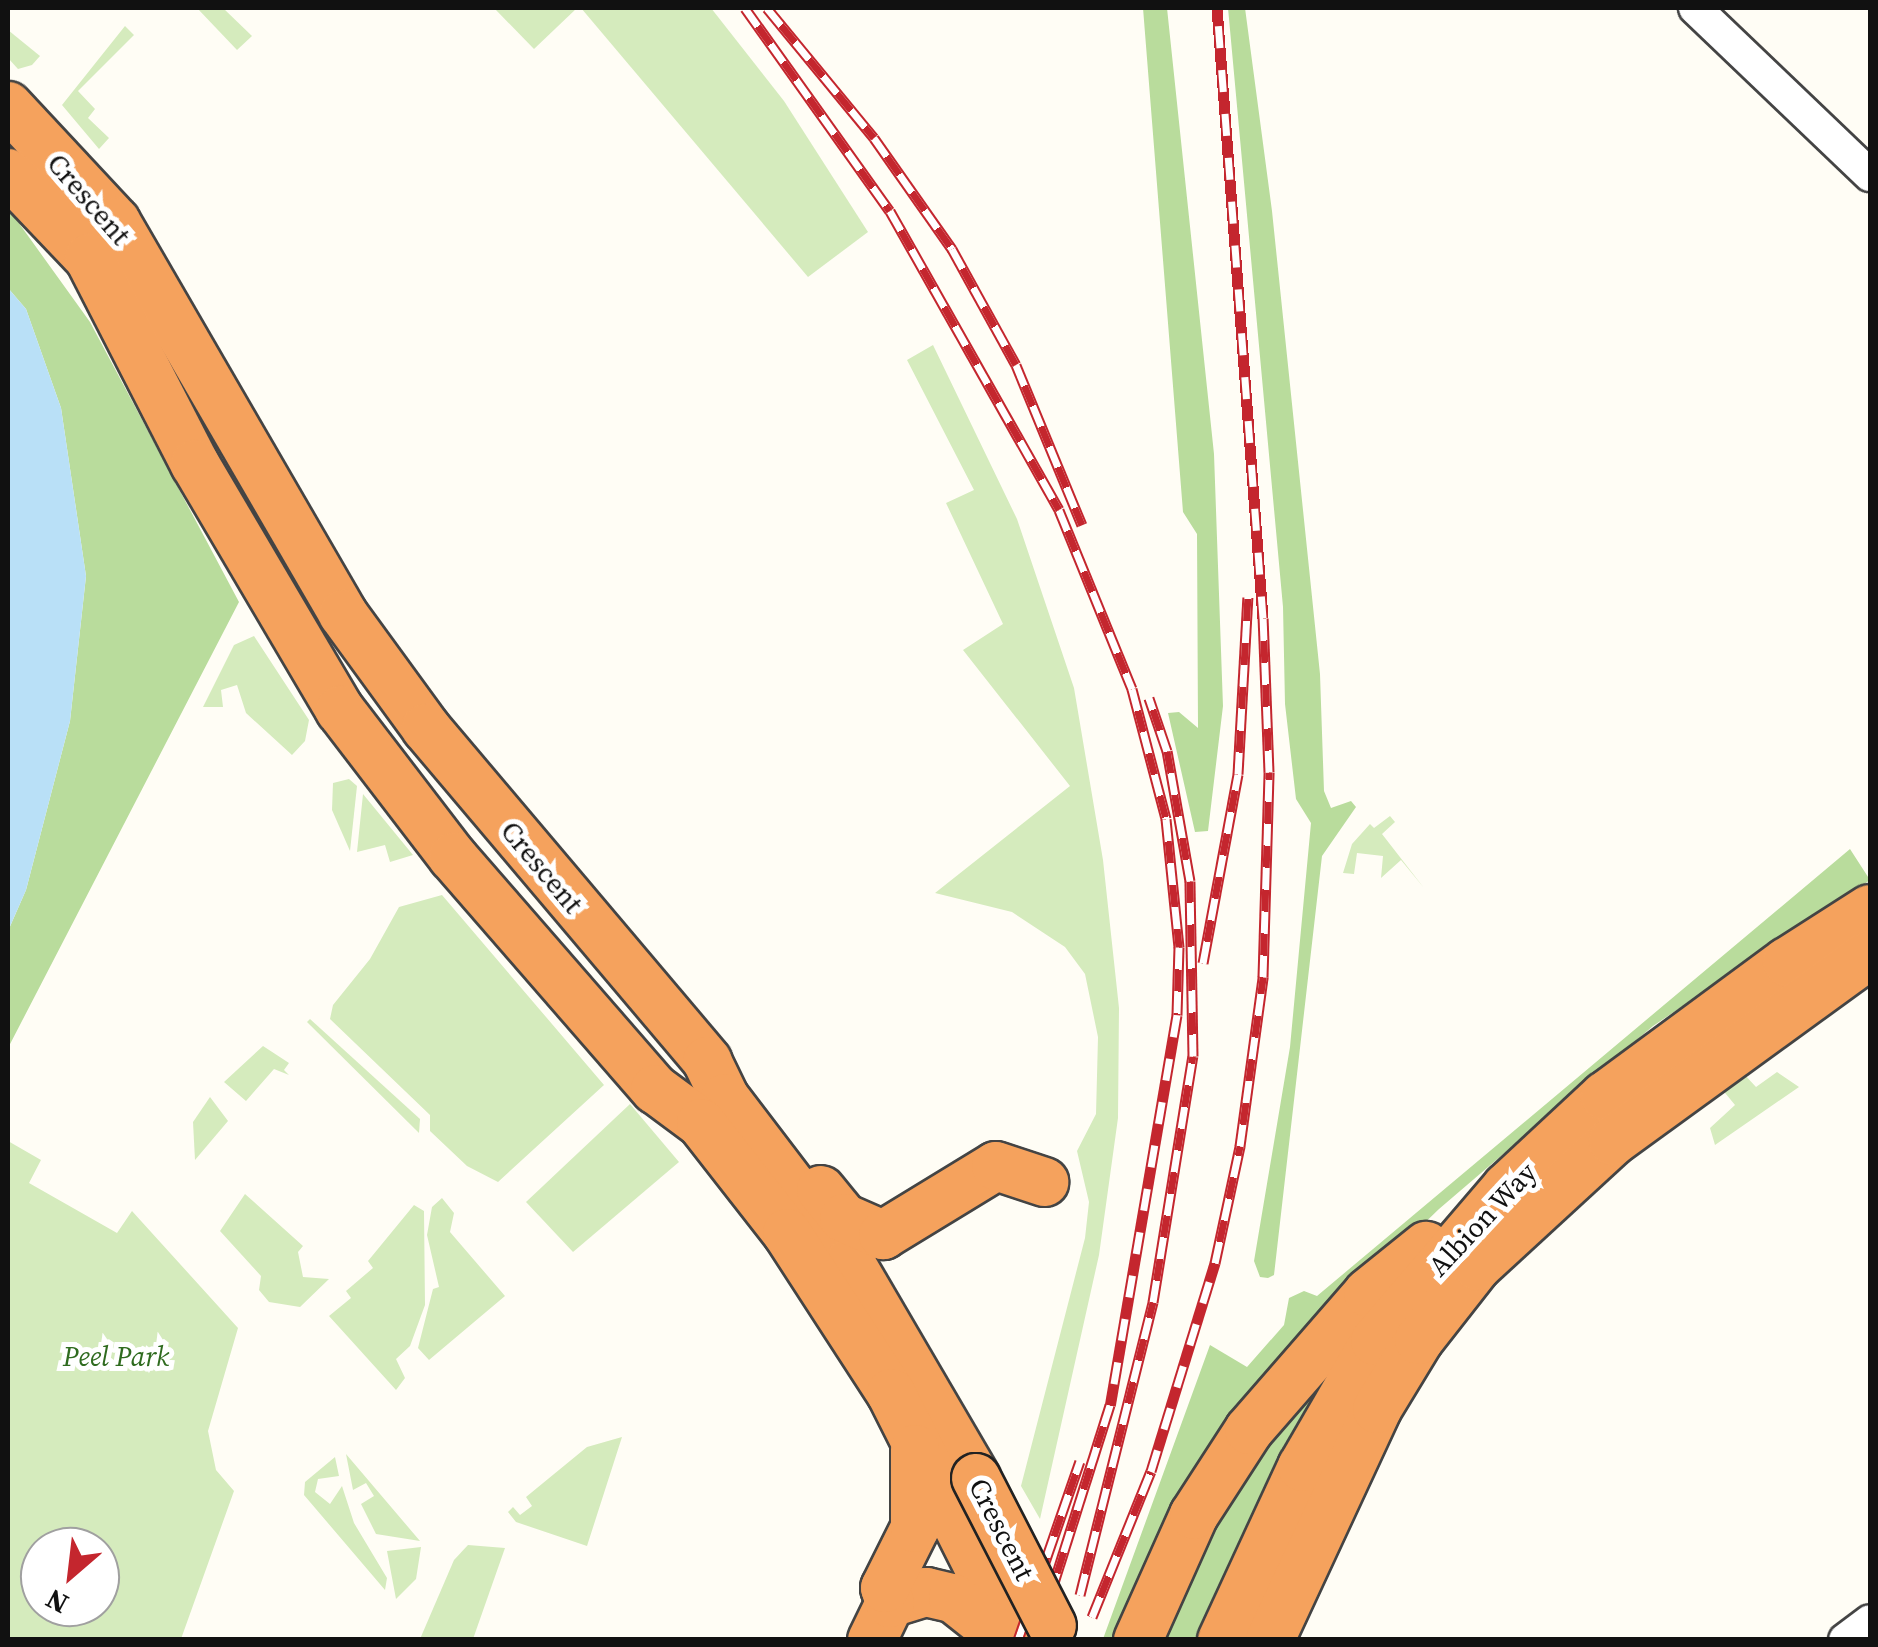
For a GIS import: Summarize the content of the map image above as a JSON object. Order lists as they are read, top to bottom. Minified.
{"streets":{"highway":["Crescent","Albion Way"]},"parks":["Peel Park"],"north":"bottom left"}
